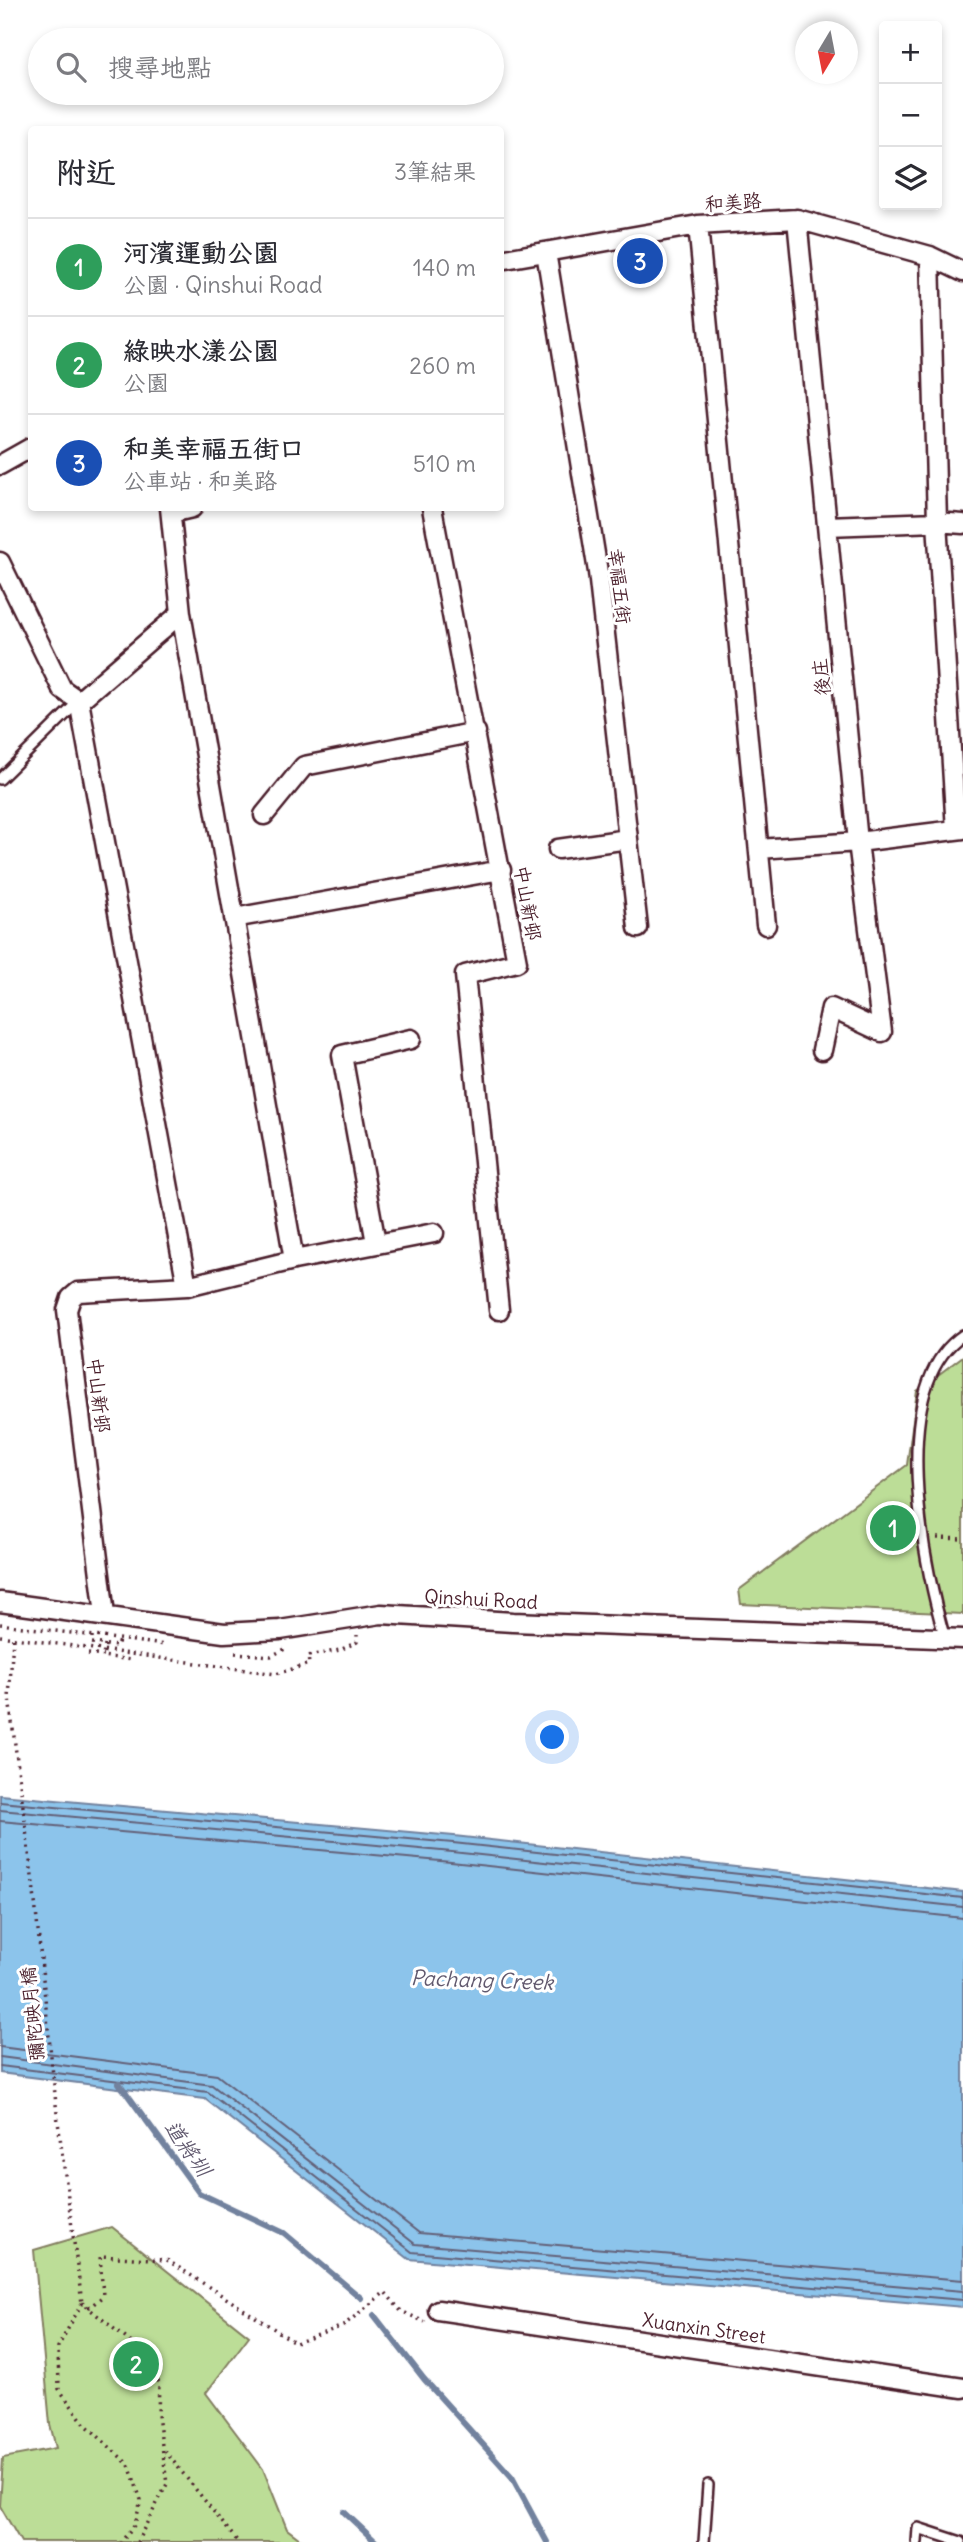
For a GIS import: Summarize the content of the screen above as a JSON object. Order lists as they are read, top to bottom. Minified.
{"streets":{"street":["和美路","幸福五街","後庄","中山新邨","Qinshui Road","Xuanxin Street"],"path":["彌陀映月橋"]},"crossings":[["和美路","幸福五街"],["和美路","後庄"],["中山新邨","Qinshui Road"]],"water":["Pachang Creek","道將圳"],"north":"bottom","page":{"map_buttons":["+","−"],"search":"搜尋地點","heading":["附近","3筆結果"],"list":[{"mark":"1","name":"河濱運動公園","note":"公園 · Qinshui Road","value":"140 m"},{"mark":"2","name":"綠映水漾公園","note":"公園","value":"260 m"},{"mark":"3","name":"和美幸福五街口","note":"公車站 · 和美路","value":"510 m"}],"pins":["3","1","2"]}}
